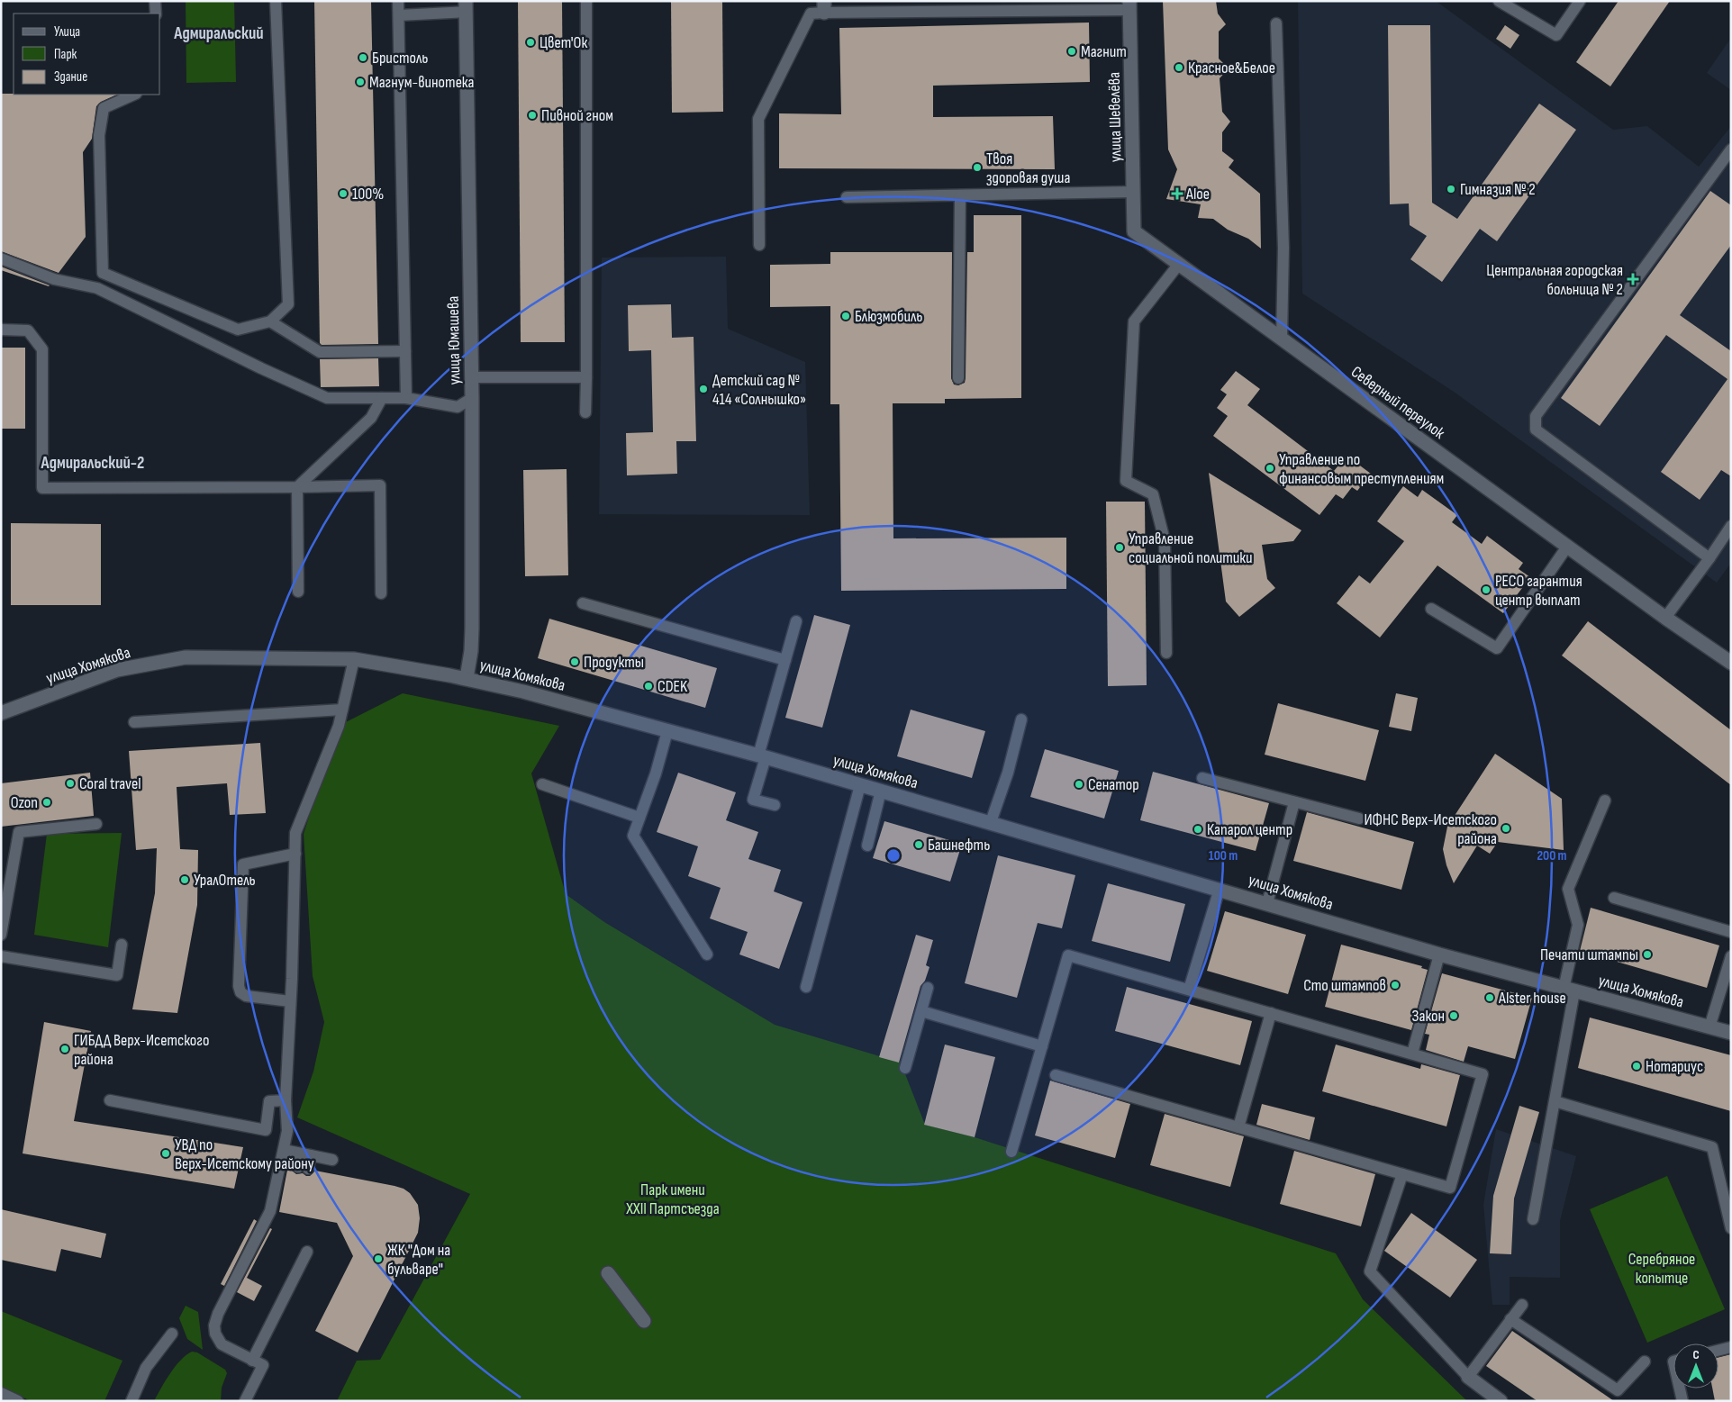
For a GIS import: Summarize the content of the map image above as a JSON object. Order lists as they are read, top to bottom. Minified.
{"streets":{"street":["улица Шевелёва","улица Юмашева","Северный переулок","улица Хомякова"]},"crossings":[["улица Шевелёва","Северный переулок"],["улица Юмашева","улица Хомякова"]],"districts":["Адмиральский","Адмиральский-2"],"parks":["Парк имени XXII Партсъезда","Серебряное копытце"],"places":{"other":["Цвет'Ок","Магнит","Бристоль","Красное&Белое","Магнум-винотека","Пивной гном","Твоя здоровая душа","Гимназия № 2","100%","Блюзмобиль","Детский сад № 414 «Солнышко»","Управление по финансовым преступлениям","Управление социальной политики","РЕСО гарантия центр выплат","Продукты","CDEK","Coral travel","Сенатор","Ozon","ИФНС Верх-Исетского района","Капарол центр","Башнефть","УралОтель","Печати штампы","Сто штампов","Alster house","Закон","ГИБДД Верх-Исетского района","Нотариус","УВД по Верх-Исетскому району","ЖК \"Дом на бульваре\""],"health":["Aloe","Центральная городская больница № 2"]},"legend":["Улица","Парк","Здание"],"north":"top","rings":["100 m","200 m"]}
